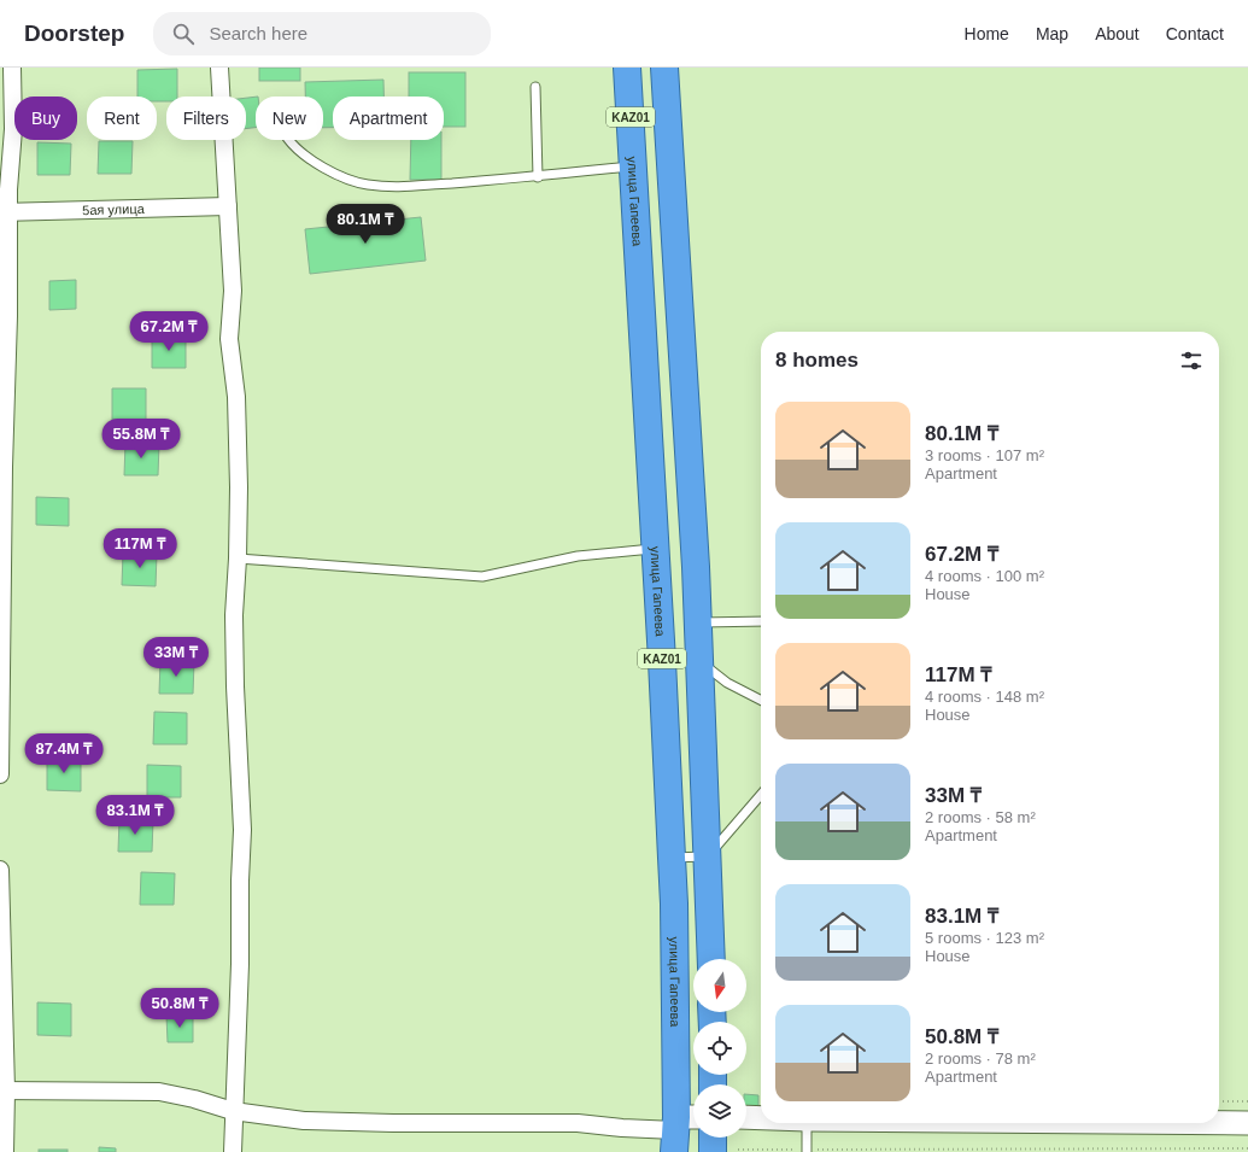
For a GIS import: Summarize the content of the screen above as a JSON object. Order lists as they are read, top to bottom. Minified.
{"streets":{"highway":["KАZ01","улица Гапеева"],"street":["5ая улица"]},"north":"bottom","page":{"header":"Doorstep","search":"Search here","nav":["Home","Map","About","Contact"],"chip":["Buy","Rent","Filters","New","Apartment"],"price":["80.1M ₸","67.2M ₸","55.8M ₸","117M ₸","33M ₸","87.4M ₸","83.1M ₸","50.8M ₸"],"heading":"8 homes","list":[{"name":"80.1M ₸","note":"3 rooms · 107 m² · Apartment"},{"name":"67.2M ₸","note":"4 rooms · 100 m² · House"},{"name":"117M ₸","note":"4 rooms · 148 m² · House"},{"name":"33M ₸","note":"2 rooms · 58 m² · Apartment"},{"name":"83.1M ₸","note":"5 rooms · 123 m² · House"},{"name":"50.8M ₸","note":"2 rooms · 78 m² · Apartment"}]}}
